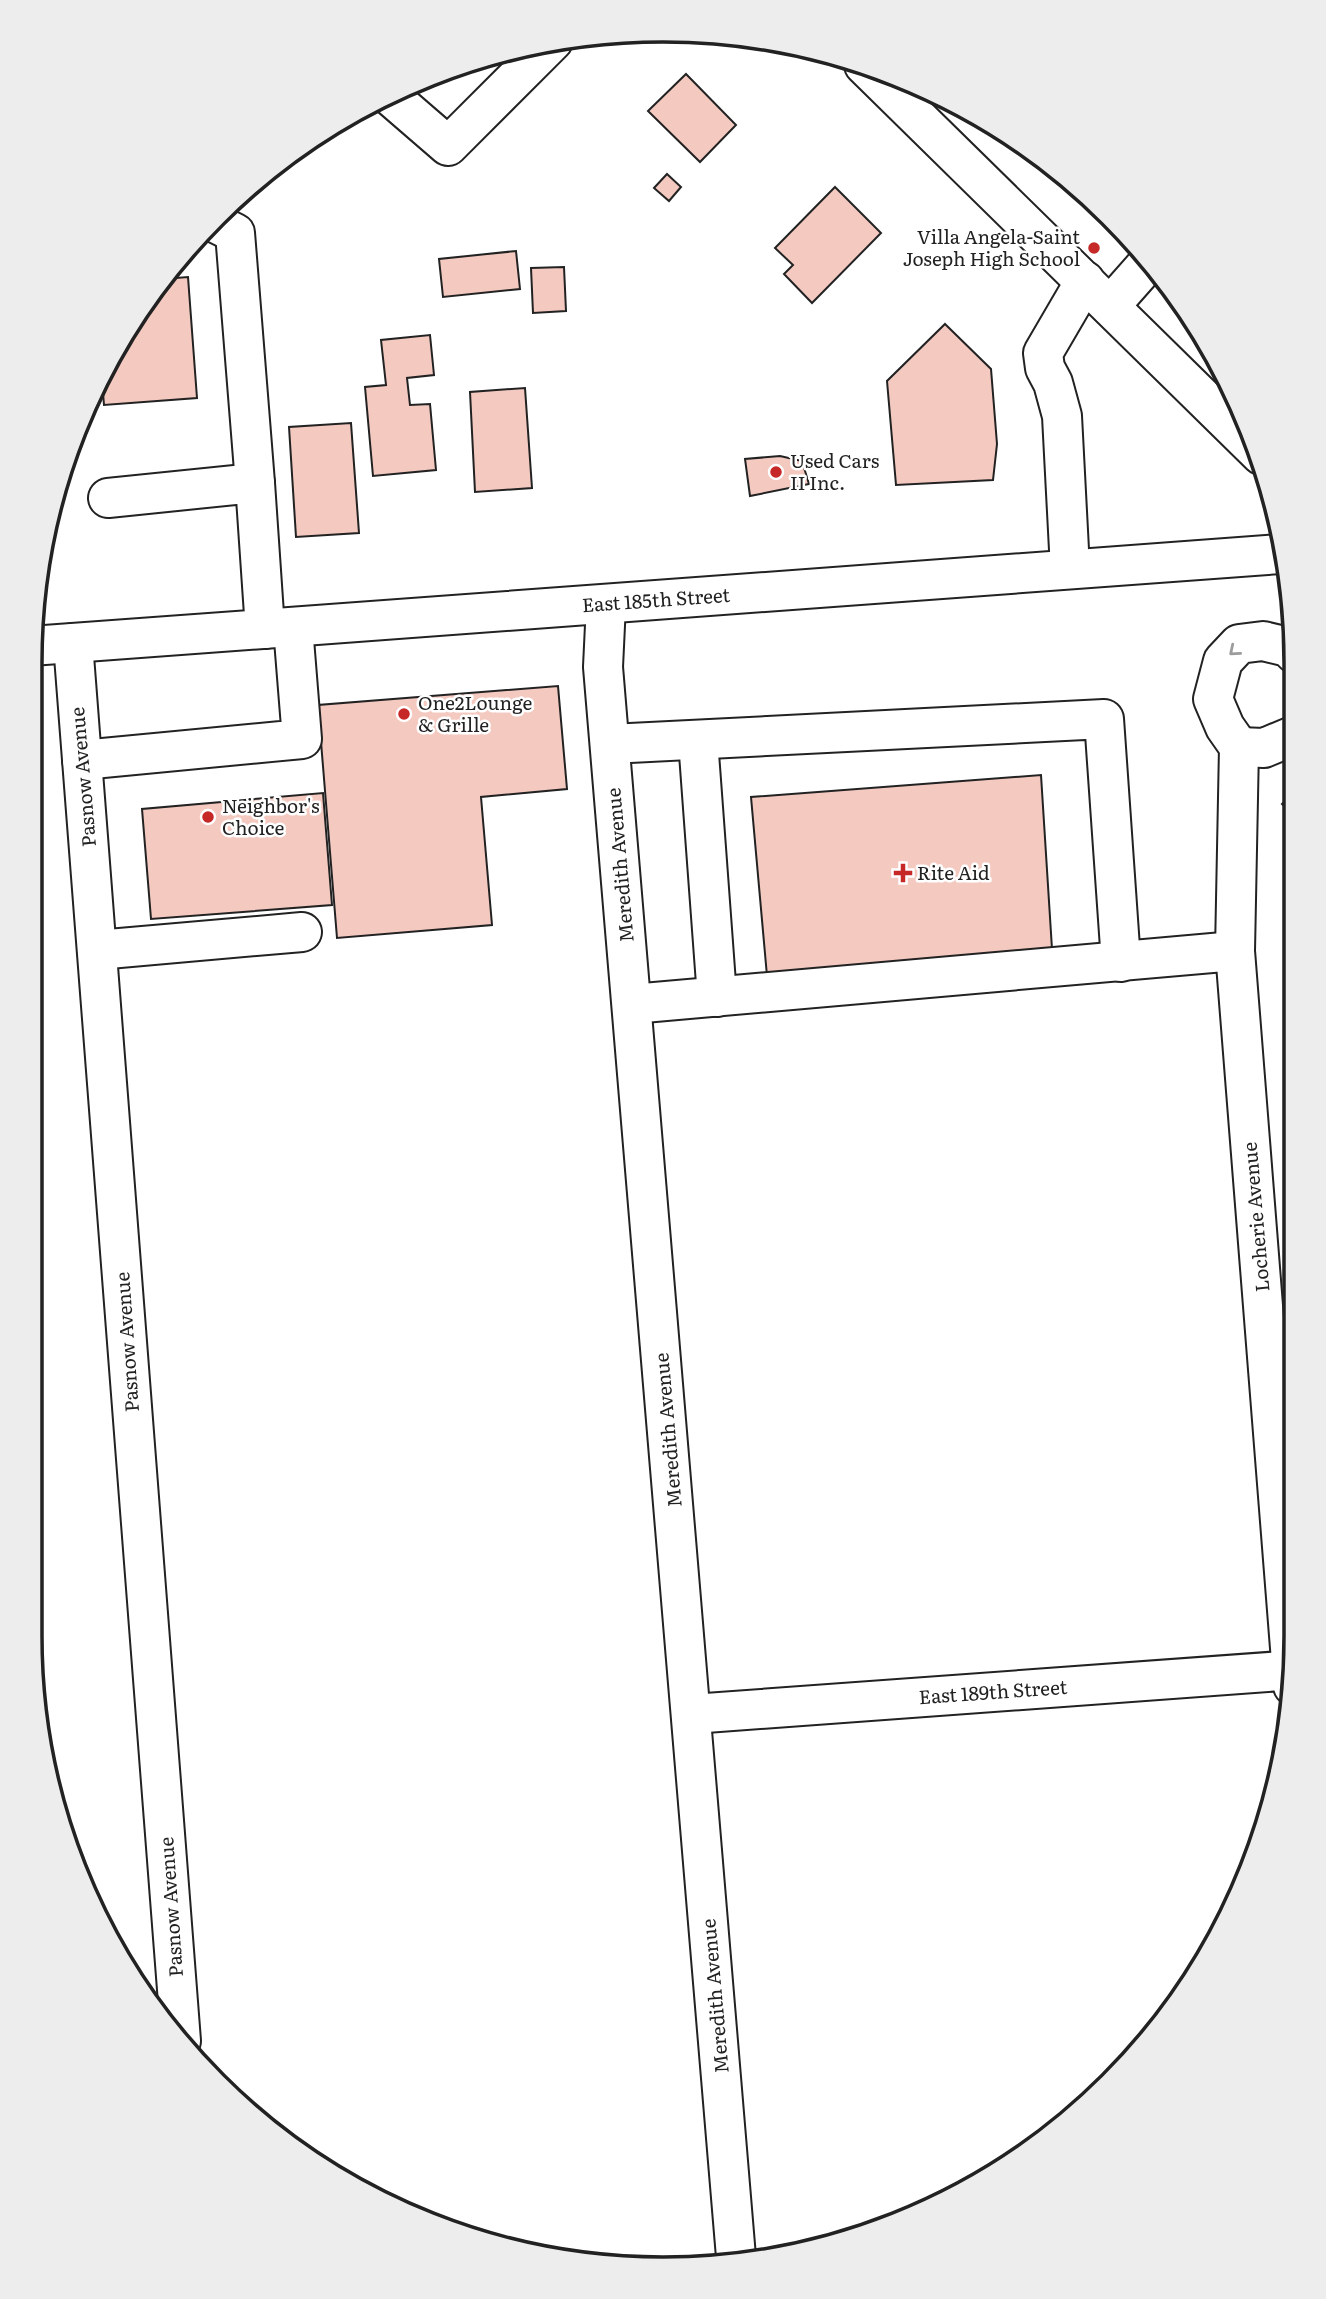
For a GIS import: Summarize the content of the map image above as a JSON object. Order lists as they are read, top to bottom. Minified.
{"streets":{"street":["East 185th Street","Pasnow Avenue","Meredith Avenue","Locherie Avenue","East 189th Street"]},"crossings":[["East 185th Street","Pasnow Avenue"],["East 185th Street","Meredith Avenue"],["Meredith Avenue","East 189th Street"]],"places":{"other":["Villa Angela-Saint Joseph High School","Used Cars II Inc.","One2Lounge & Grille","Neighbor's Choice"],"health":["Rite Aid"]}}
